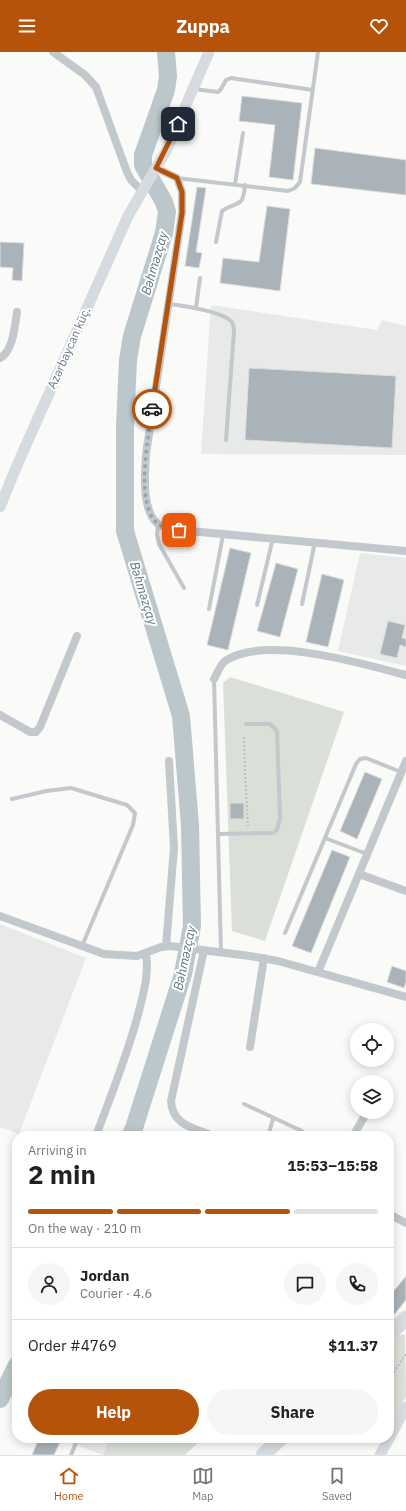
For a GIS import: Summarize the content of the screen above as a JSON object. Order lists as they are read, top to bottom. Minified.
{"streets":{"main road":["Azərbaycan küç."]},"water":["Bəhməzçay"],"page":{"header":"Zuppa","heading":["2 min","Arriving in","15:53–15:58"],"panel":["Jordan","Courier · 4.6","Order #4769","$11.37"],"bar":"On the way · 210 m","buttons":["Help","Share"],"tabs":["Home","Map","Saved"]}}
